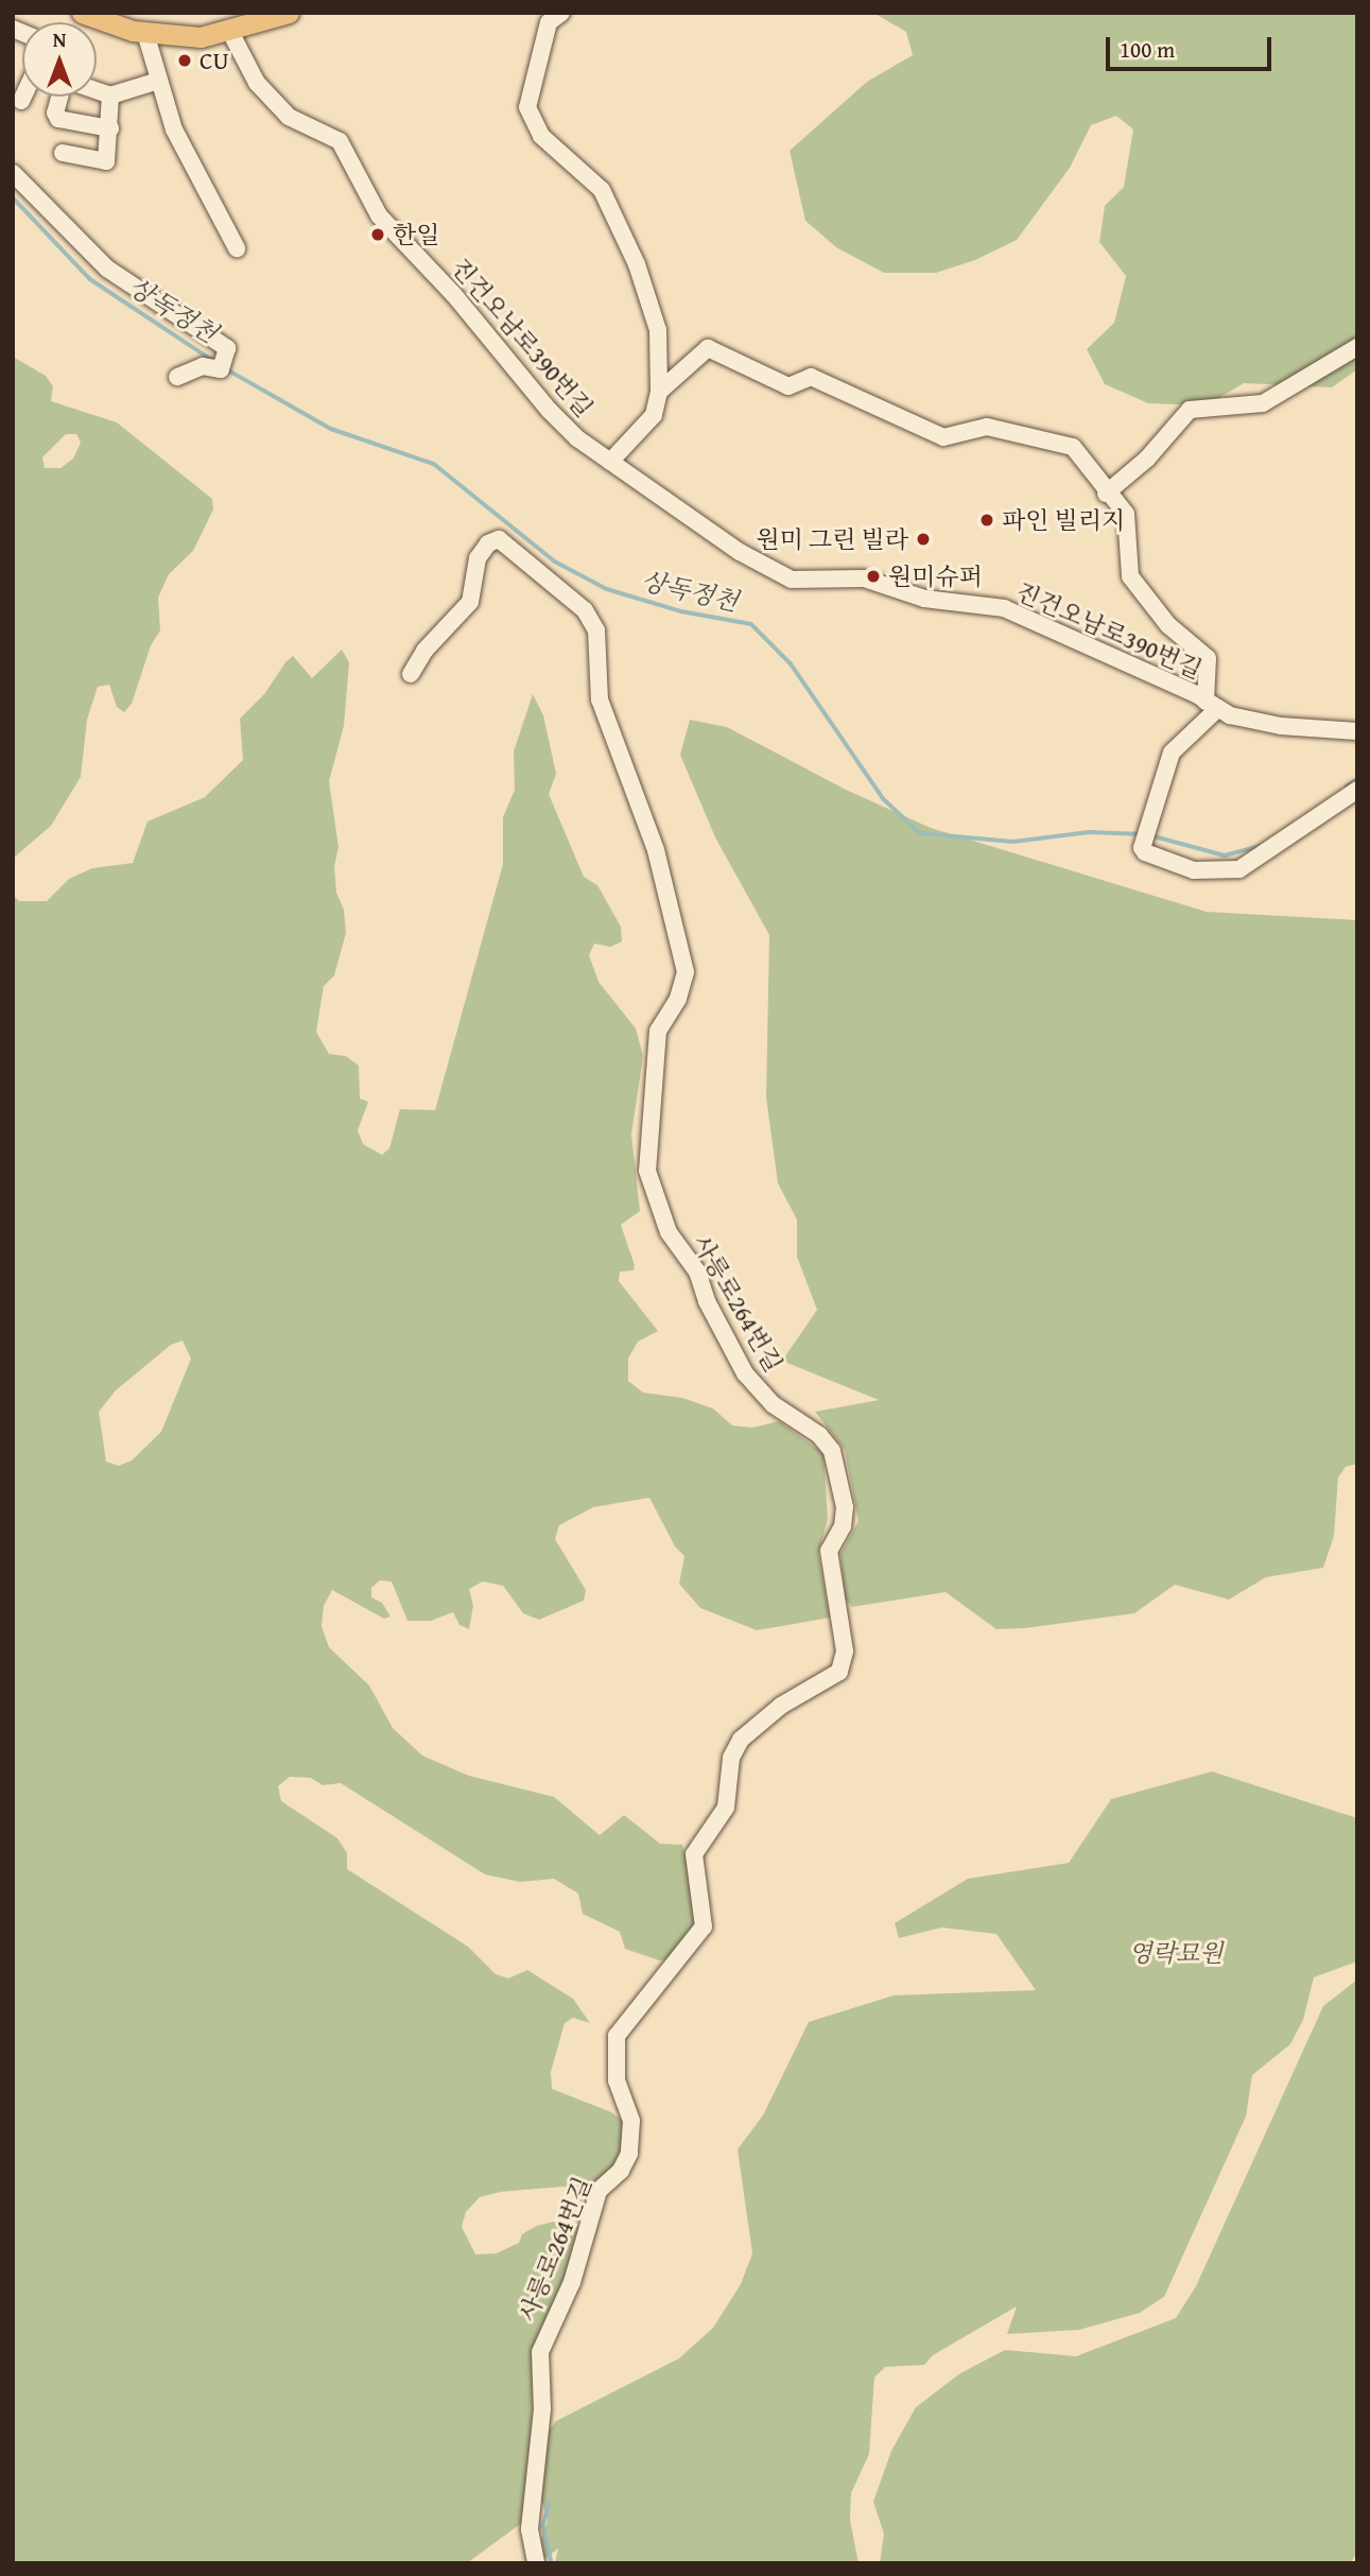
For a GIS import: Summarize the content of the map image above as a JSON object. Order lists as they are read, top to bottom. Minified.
{"streets":{"street":["진건오남로390번길","사릉로264번길"]},"water":["상독정천"],"parks":["영락묘원"],"places":["CU","한일","파인 빌리지","원미 그린 빌라","원미슈퍼"],"scale_bar":"100 m","north":"top"}
